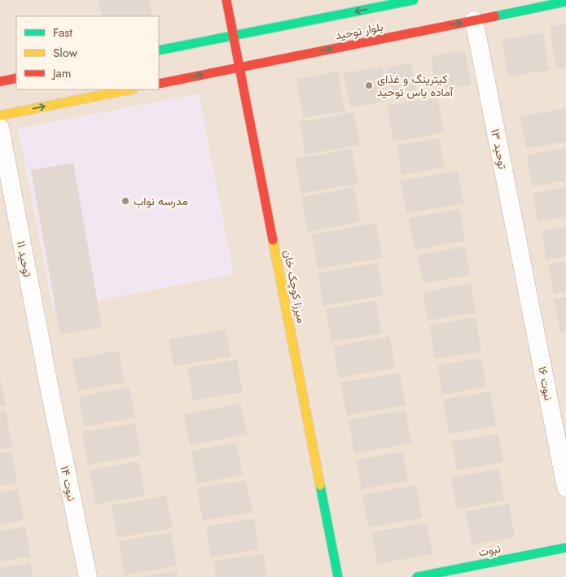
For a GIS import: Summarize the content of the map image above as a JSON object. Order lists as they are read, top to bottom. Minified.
{"streets":{"street":["بلوار توحید","توحید ۱۳","توحید ۱۱","میرزا کوچک خان","نبوت ۱۶","نبوت ۱۴","نبوت"]},"crossings":[["بلوار توحید","توحید ۱۳"],["بلوار توحید","میرزا کوچک خان"],["توحید ۱۳","نبوت ۱۶"],["توحید ۱۱","نبوت ۱۴"]],"places":["کیترینگ و غذای آماده یاس توحید","مدرسه نواب"],"legend":["Fast","Slow","Jam"]}
